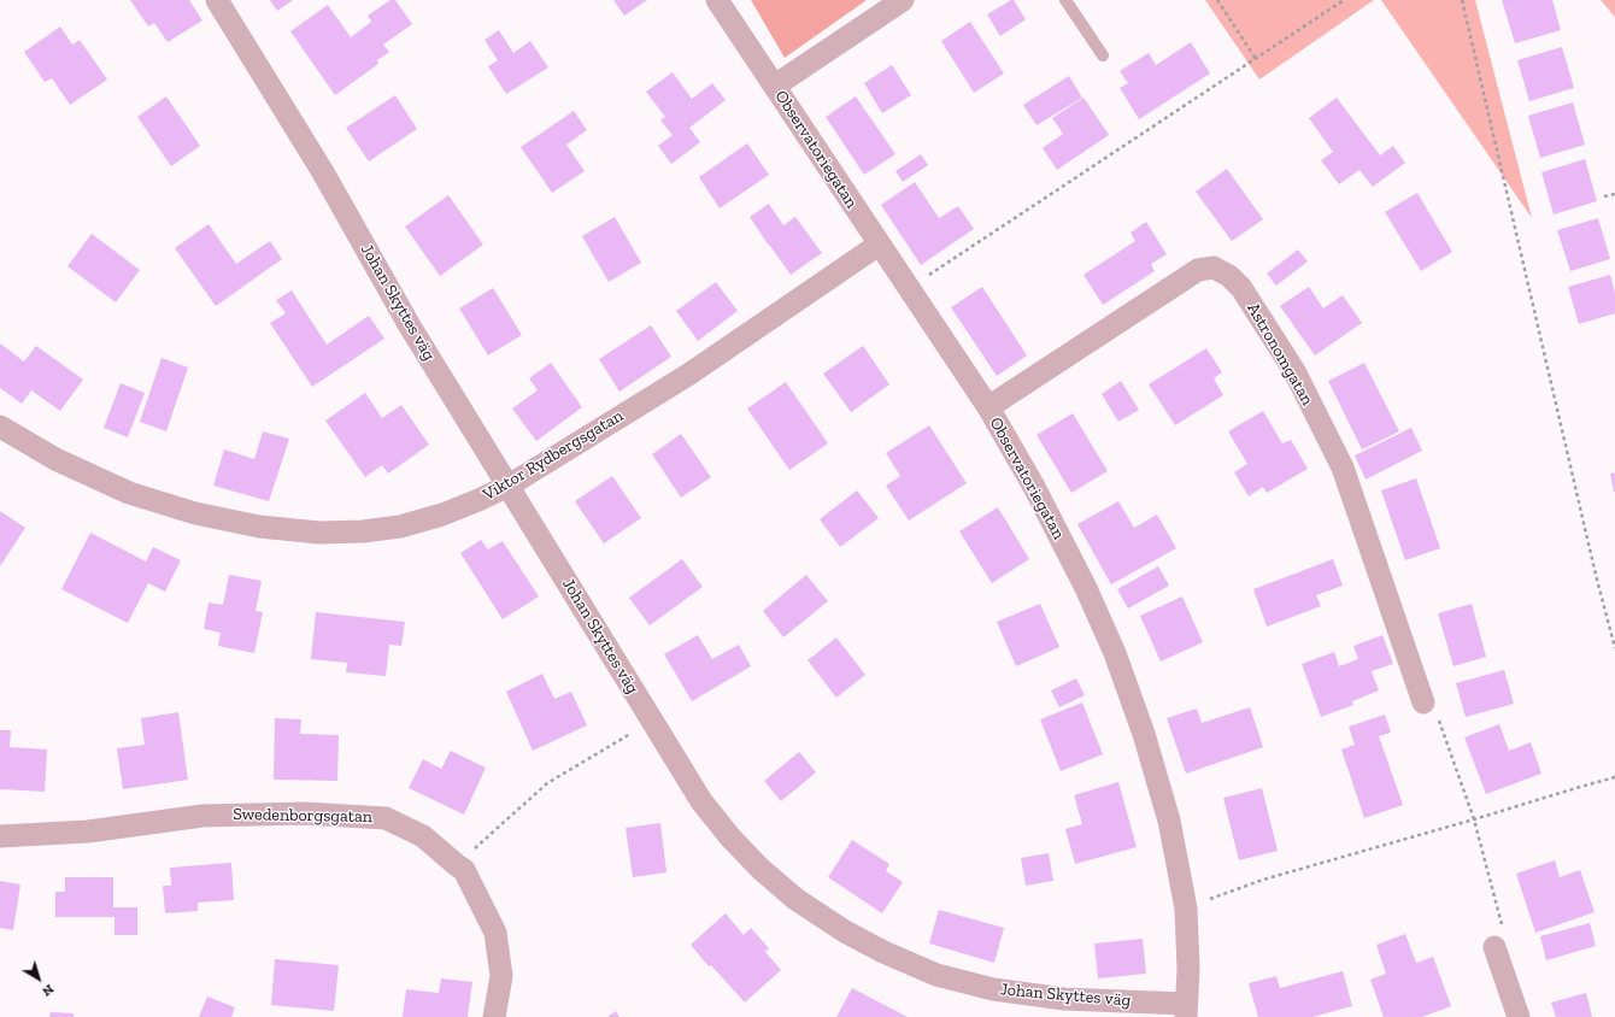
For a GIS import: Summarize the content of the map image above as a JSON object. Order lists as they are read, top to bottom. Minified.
{"streets":{"street":["Observatoriegatan","Johan Skyttes väg","Astronomgatan","Viktor Rydbergsgatan","Swedenborgsgatan"]},"crossings":[["Observatoriegatan","Johan Skyttes väg"],["Observatoriegatan","Astronomgatan"],["Observatoriegatan","Viktor Rydbergsgatan"],["Johan Skyttes väg","Viktor Rydbergsgatan"]],"north":"bottom right"}
